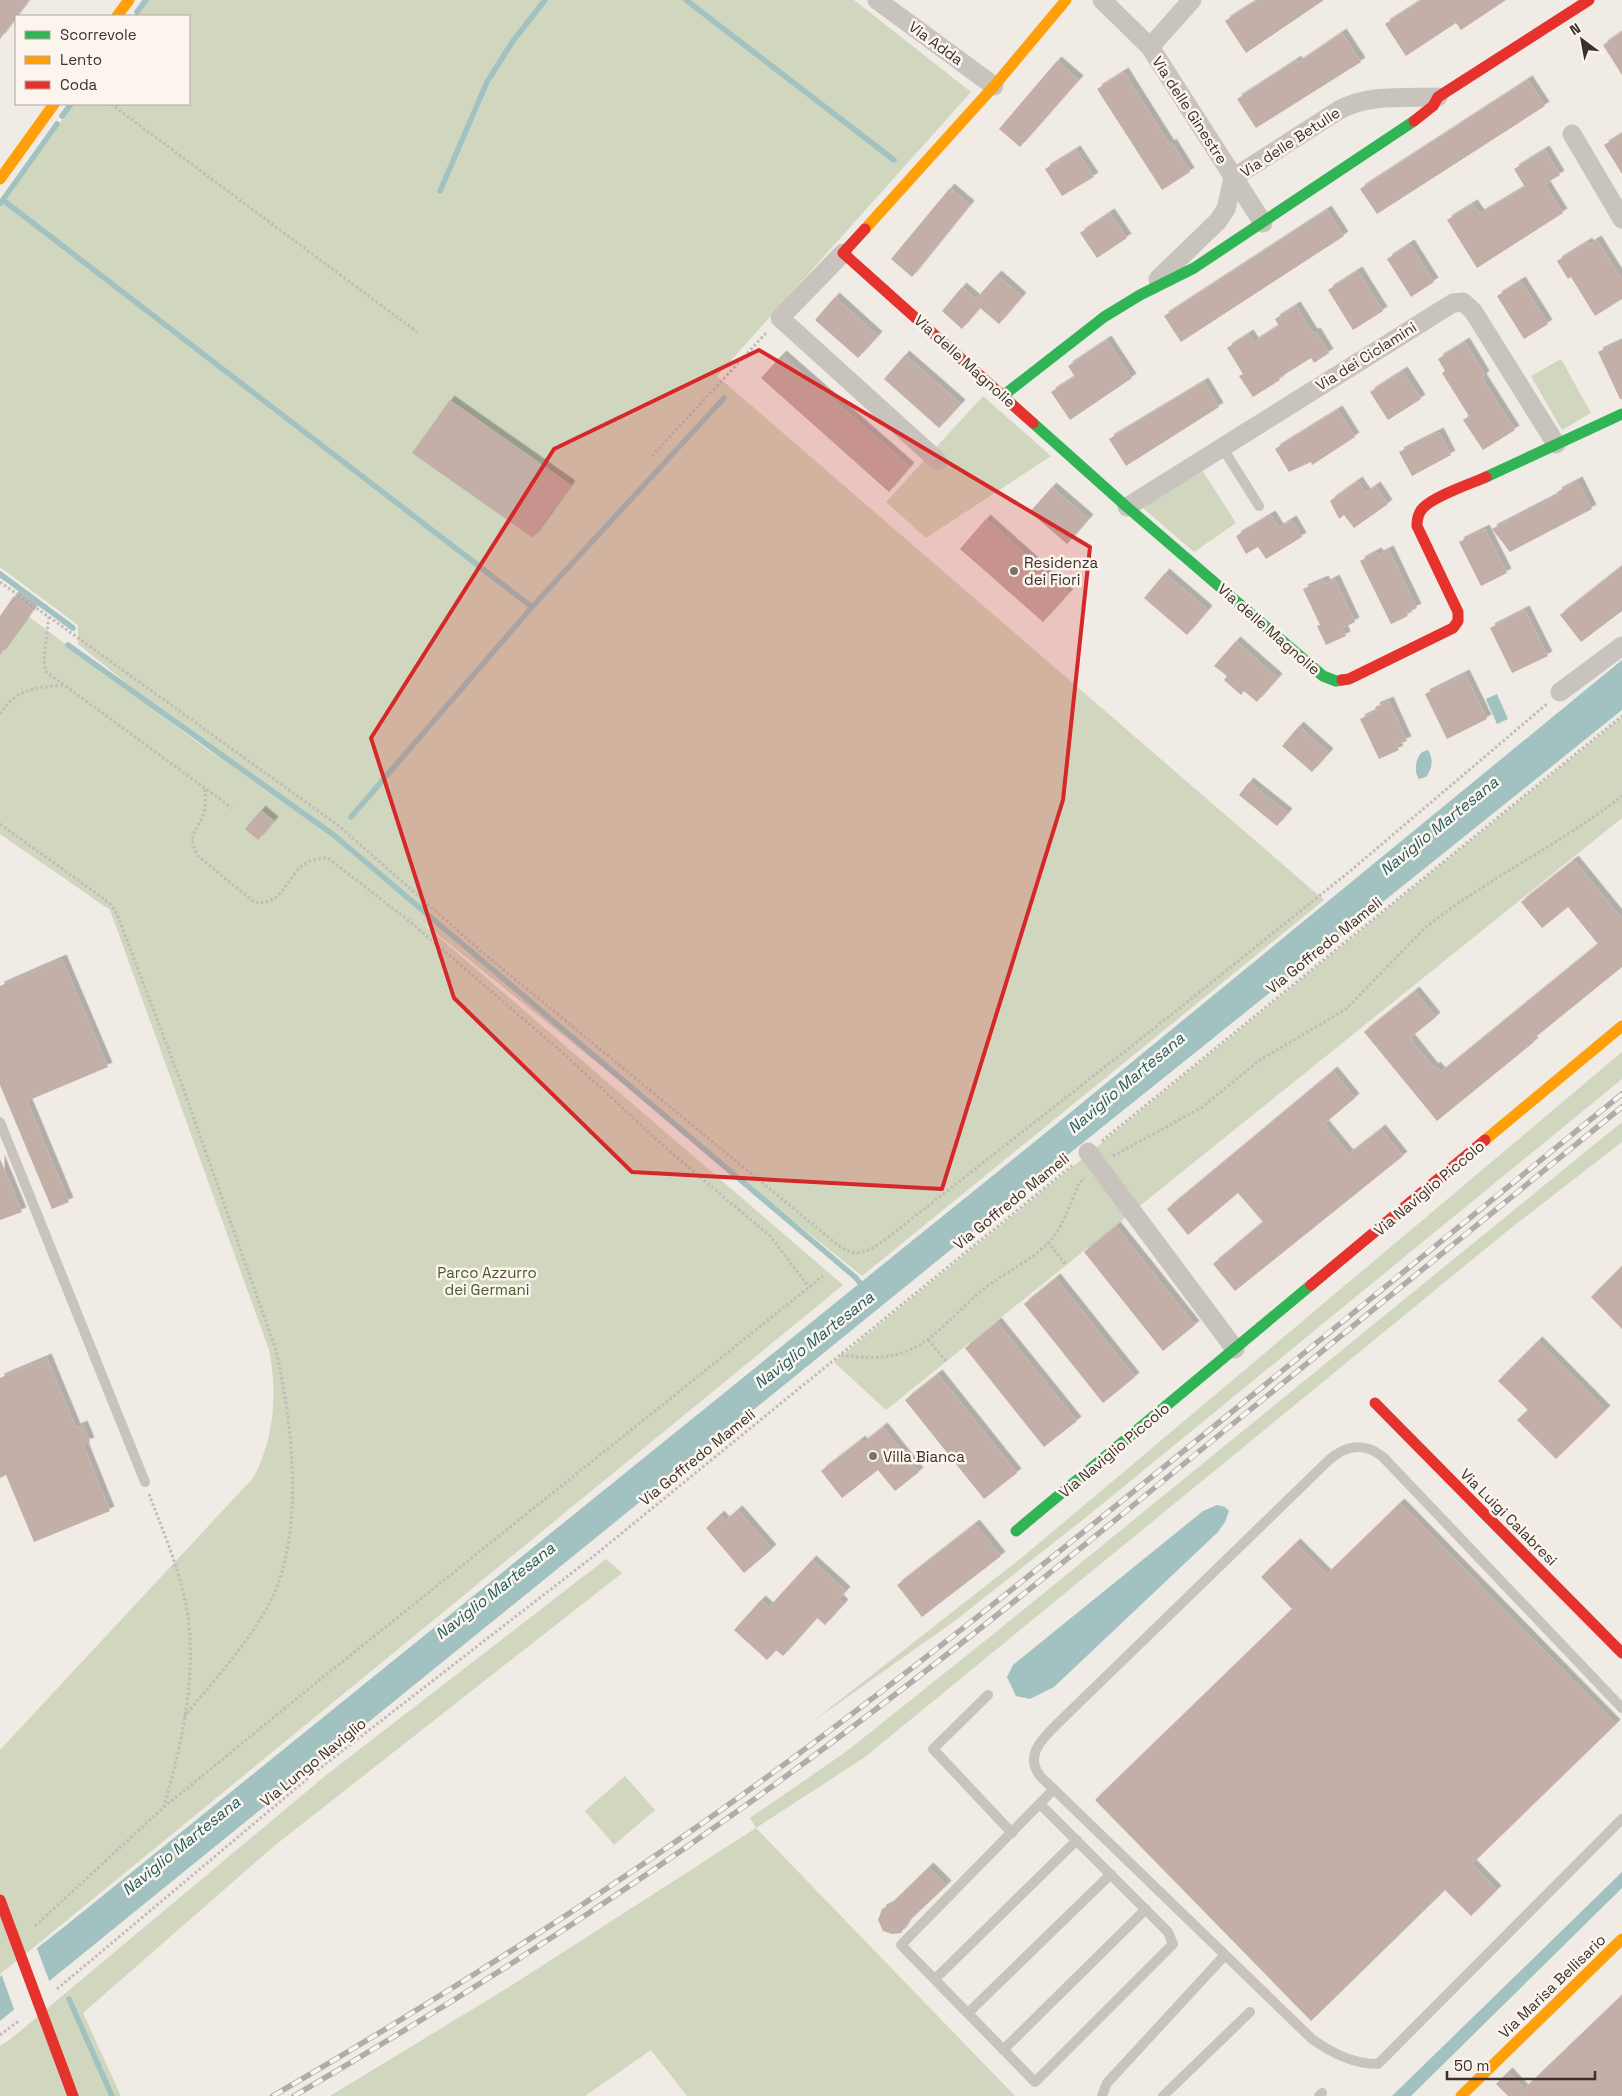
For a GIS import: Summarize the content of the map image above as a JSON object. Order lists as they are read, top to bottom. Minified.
{"streets":{"street":["Via Adda","Via delle Ginestre","Via delle Betulle","Via dei Ciclamini","Via delle Magnolie","Via Naviglio Piccolo","Via Luigi Calabresi","Via Marisa Bellisario"],"path":["Via Goffredo Mameli","Via Lungo Naviglio"]},"crossings":[["Via delle Ginestre","Via delle Betulle"],["Via delle Betulle","Via delle Magnolie"],["Via dei Ciclamini","Via delle Magnolie"],["Via Goffredo Mameli","Via Lungo Naviglio"]],"water":["Naviglio Martesana"],"parks":["Parco Azzurro dei Germani"],"places":["Residenza dei Fiori","Villa Bianca"],"legend":["Scorrevole","Lento","Coda"],"scale_bar":"50 m","north":"top left"}
